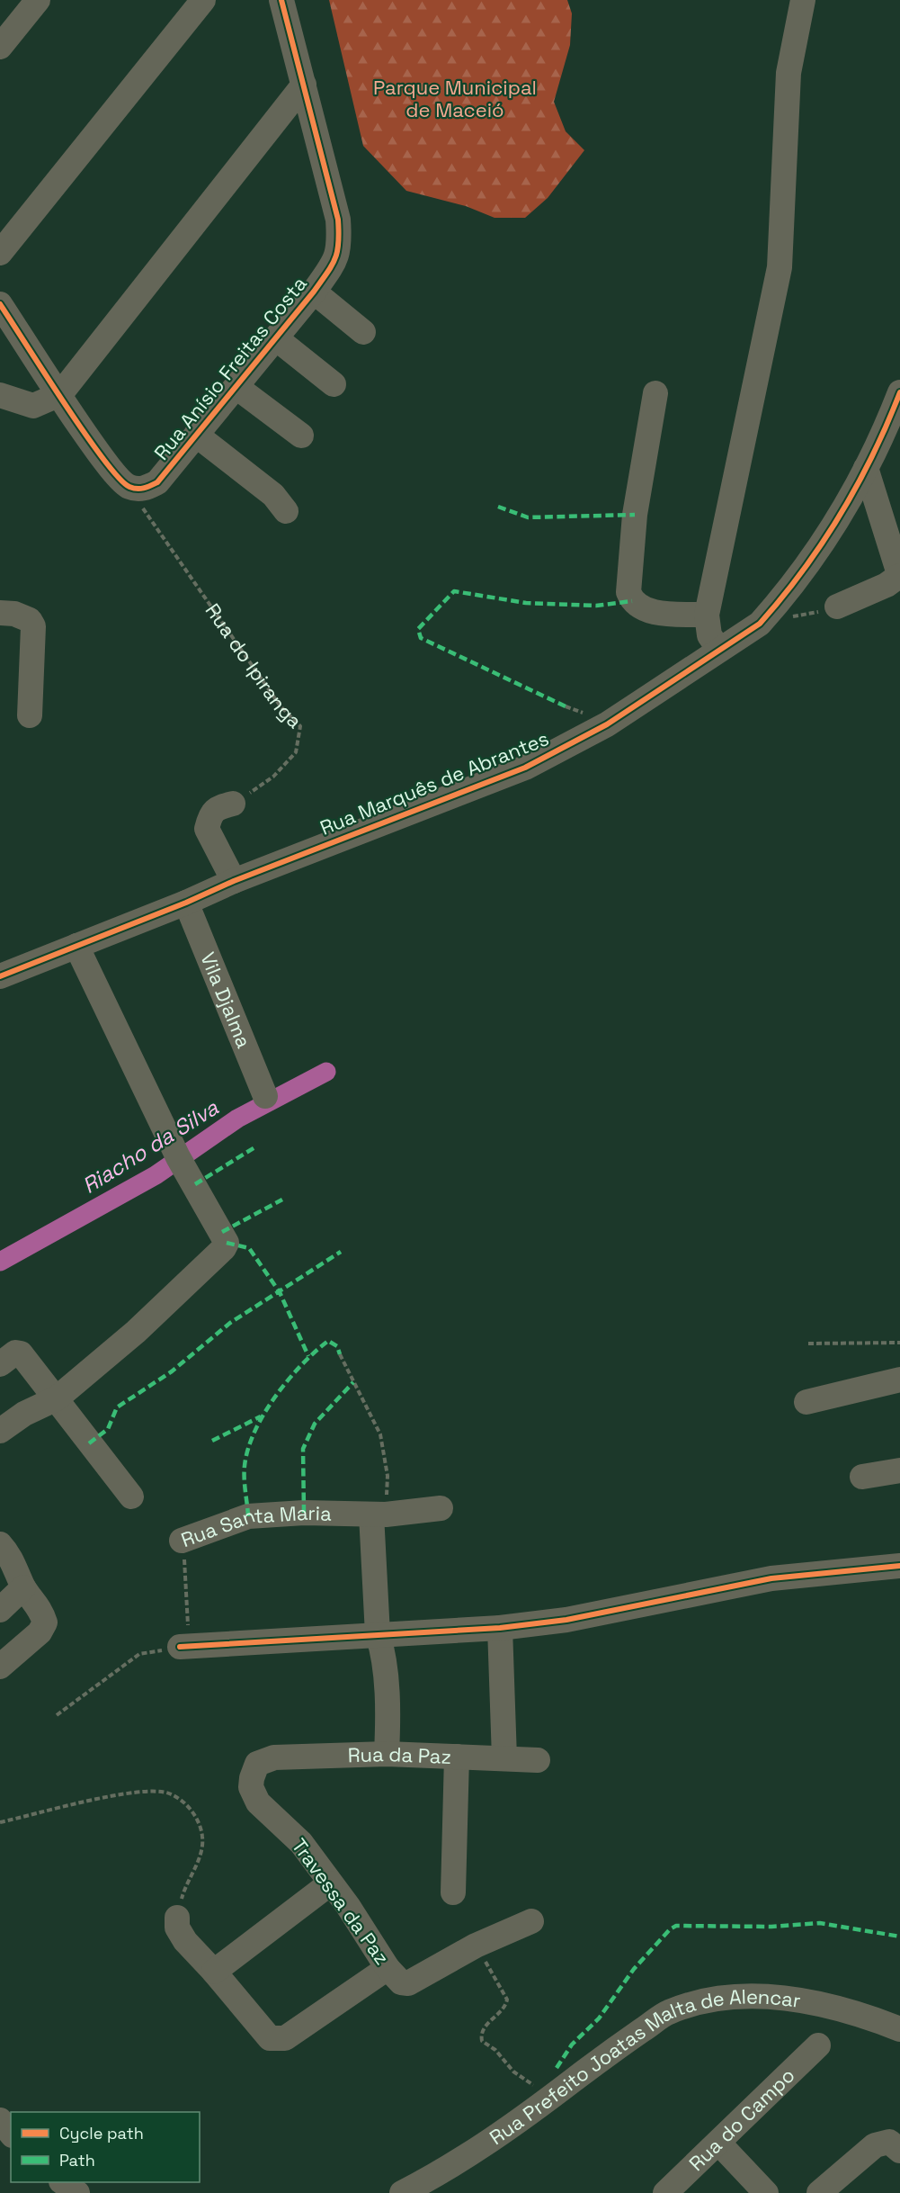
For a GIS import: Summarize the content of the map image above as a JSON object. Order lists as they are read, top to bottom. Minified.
{"streets":{"street":["Rua Anísio Freitas Costa","Rua Marquês de Abrantes","Vila Djalma","Rua Santa Maria","Rua da Paz","Travessa da Paz","Rua Prefeito Joatas Malta de Alencar","Rua do Campo"],"path":["Rua do Ipiranga"]},"crossings":[["Rua Anísio Freitas Costa","Rua do Ipiranga"],["Rua Marquês de Abrantes","Vila Djalma"],["Rua da Paz","Travessa da Paz"]],"water":["Riacho da Silva"],"parks":["Parque Municipal de Maceió"],"legend":["Cycle path","Path"]}
